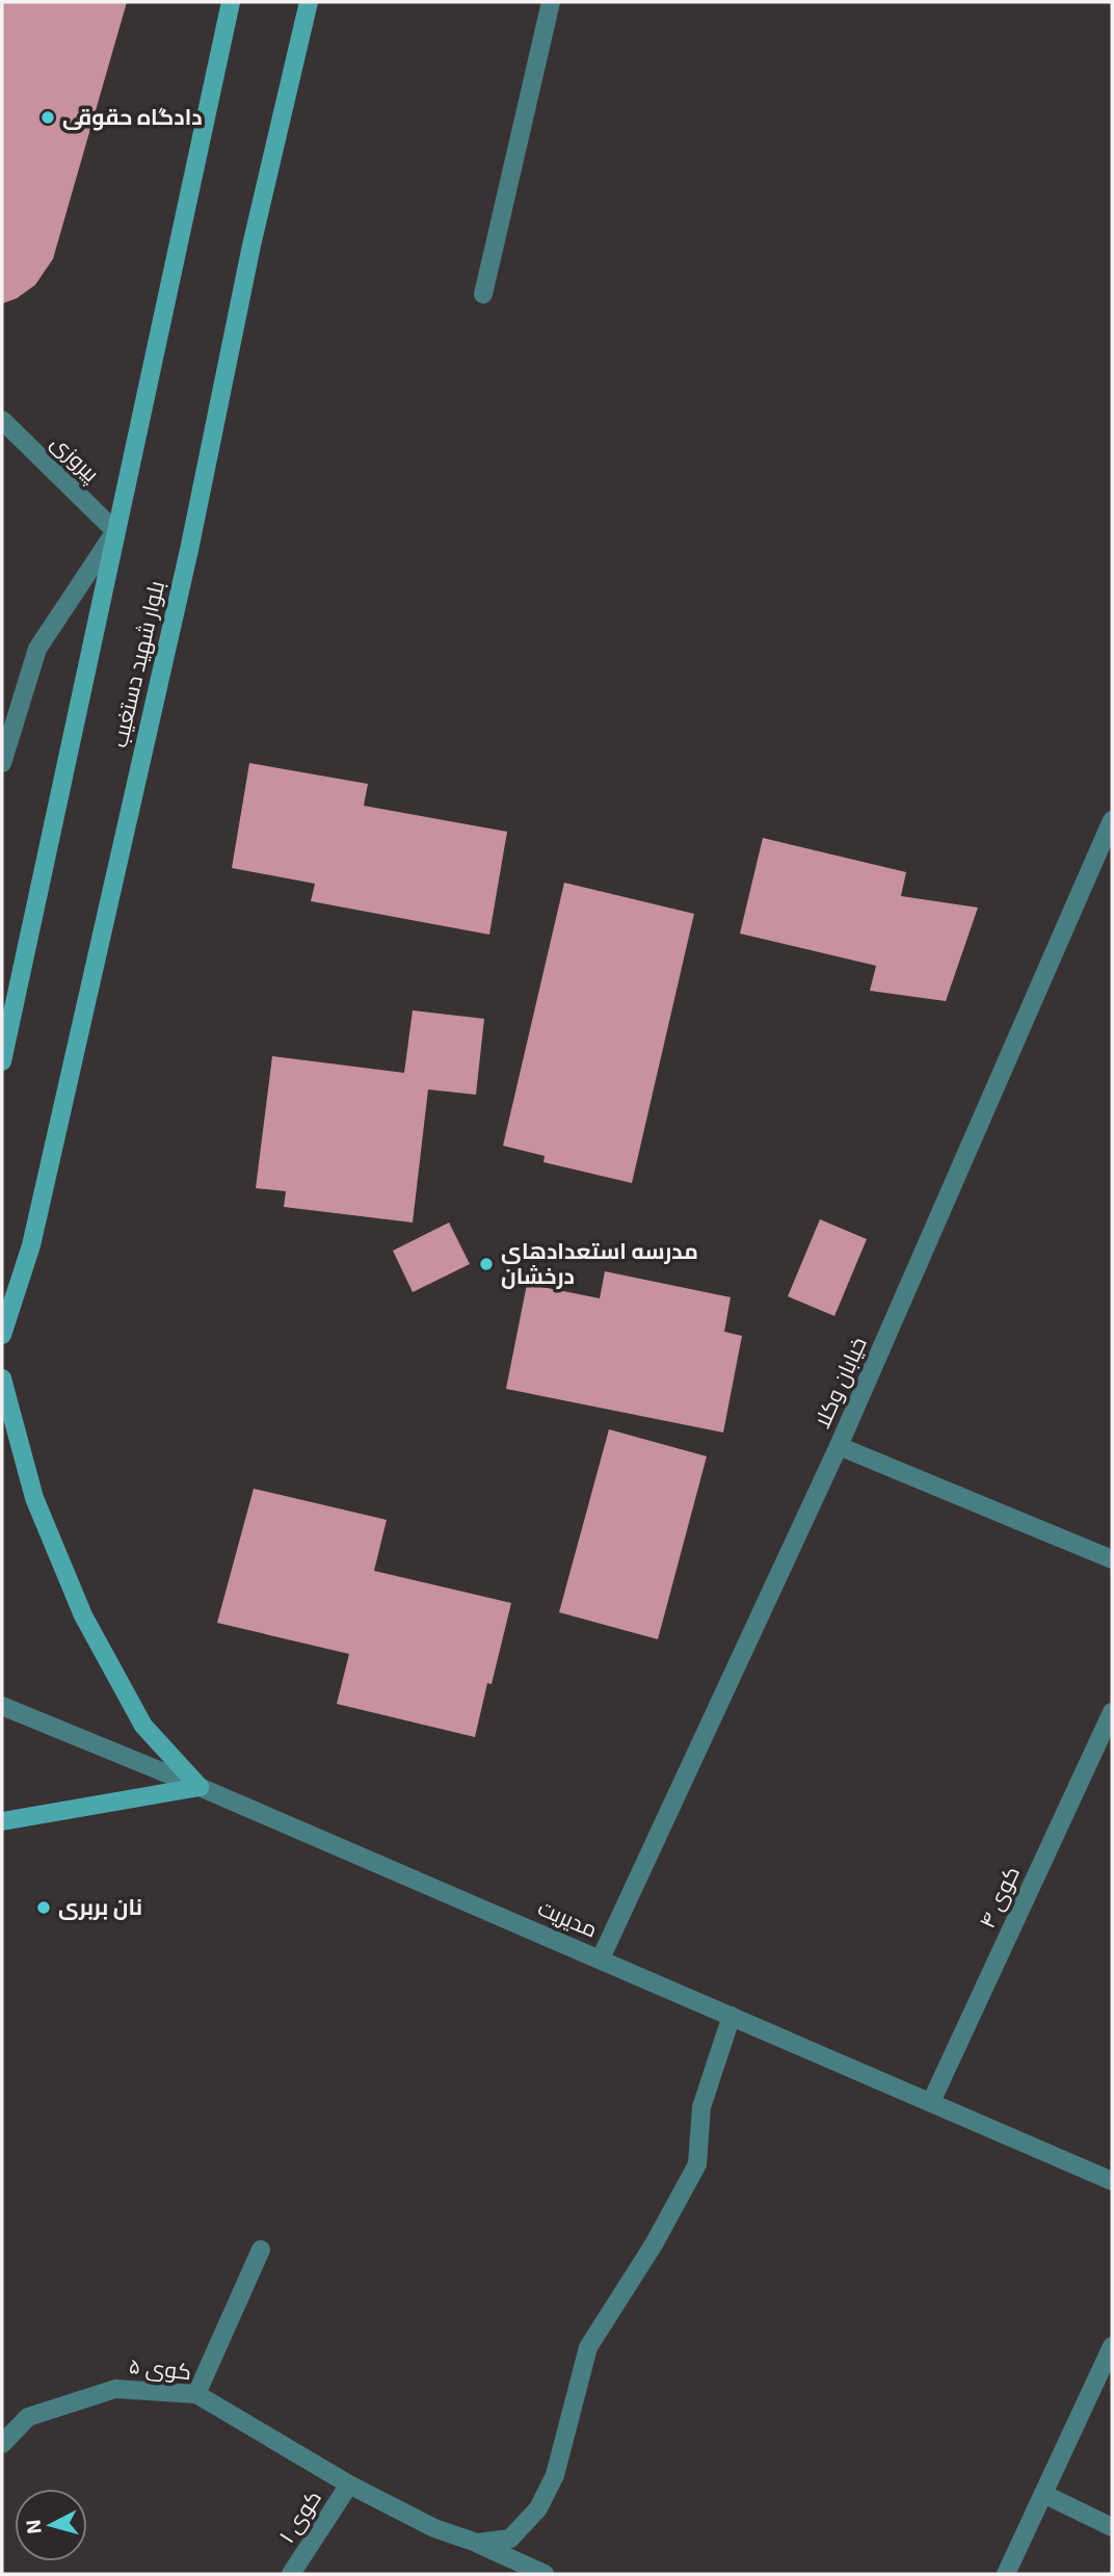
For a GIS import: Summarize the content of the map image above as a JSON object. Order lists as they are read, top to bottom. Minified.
{"streets":{"main road":["بلوار شهید دستغیب"],"street":["پیروزی","خیابان وکلا","کوی ۴","مدیریت","کوی ۵","کوی ۱"]},"crossings":[["خیابان وکلا","مدیریت"],["کوی ۴","مدیریت"],["کوی ۵","کوی ۱"]],"places":["دادگاه حقوقی","مدرسه استعدادهای درخشان","نان بربری"],"north":"left"}
